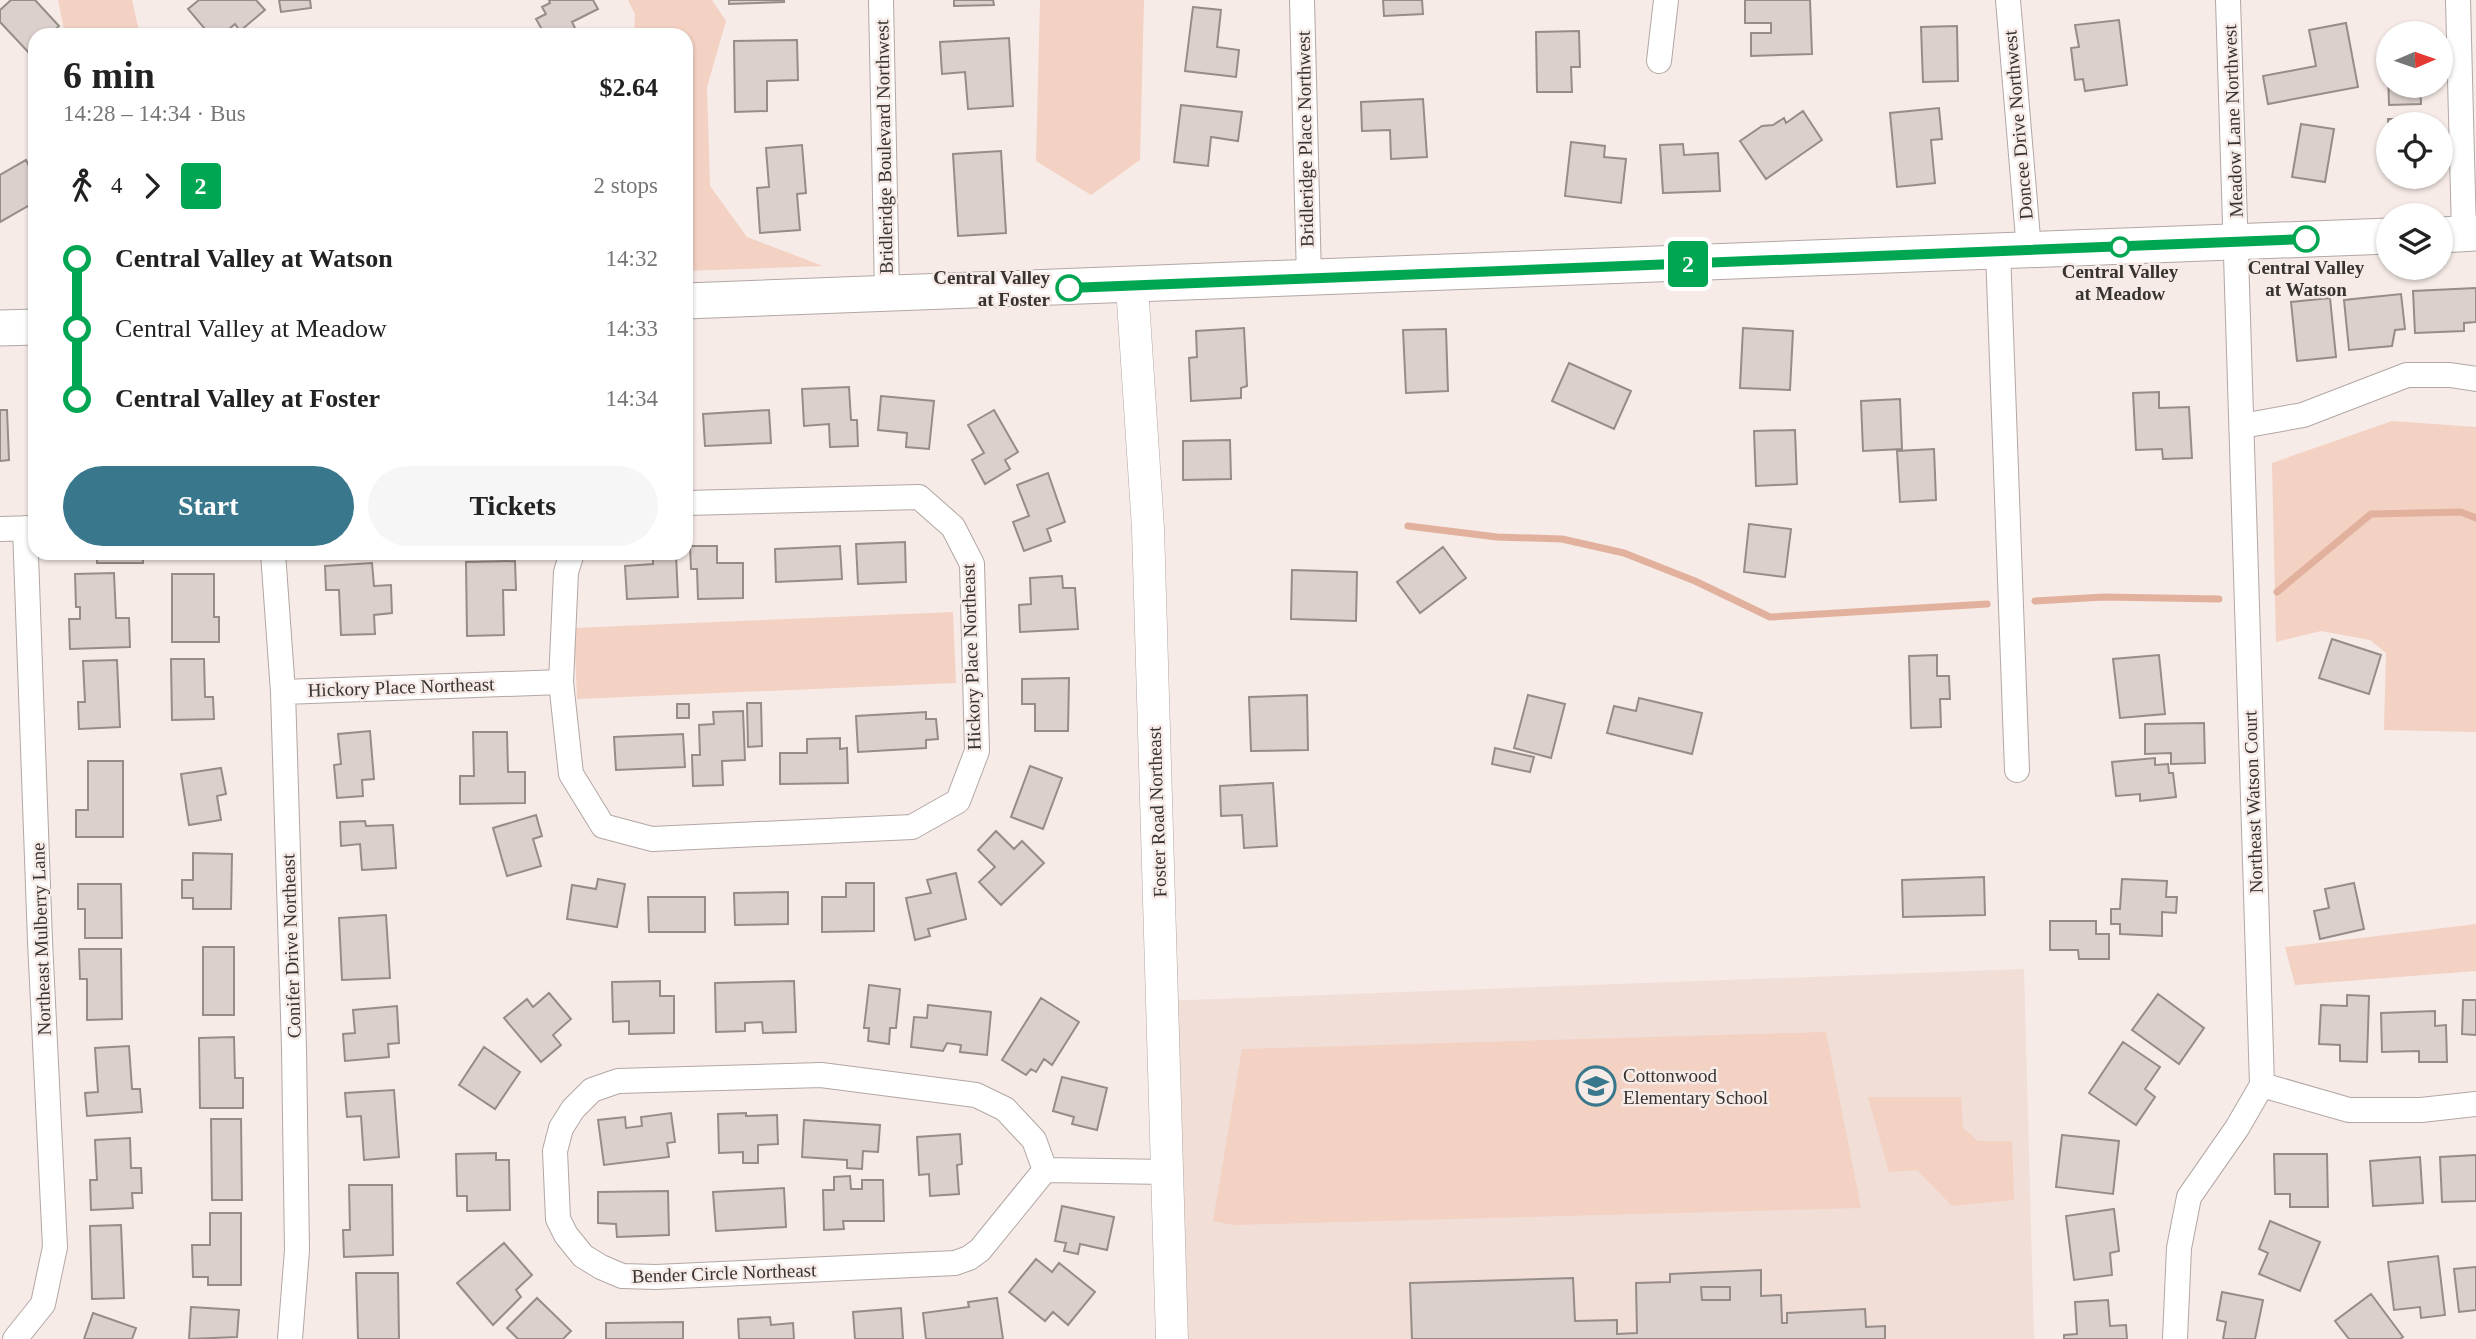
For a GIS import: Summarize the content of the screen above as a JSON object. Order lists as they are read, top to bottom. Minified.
{"streets":{"street":["Meadow Lane Northwest","Doncee Drive Northwest","Bridleridge Place Northwest","Bridleridge Boulevard Northwest","Hickory Place Northeast","Northeast Watson Court","Foster Road Northeast","Northeast Mulberry Lane","Conifer Drive Northeast","Bender Circle Northeast"]},"crossings":[["Meadow Lane Northwest","Northeast Watson Court"],["Hickory Place Northeast","Conifer Drive Northeast"]],"places":{"other":["Central Valley at Watson","Central Valley at Meadow","Central Valley at Foster"],"school or university":["Cottonwood Elementary School"]},"lines":["bus line 2"],"north":"right","page":{"on_map":"2","heading":["6 min","14:28 – 14:34 · Bus","$2.64"],"legs":["4","2","2 stops"],"list":[{"name":"Central Valley at Watson","value":"14:32"},{"name":"Central Valley at Meadow","value":"14:33"},{"name":"Central Valley at Foster","value":"14:34"}],"buttons":["Start","Tickets"]}}
